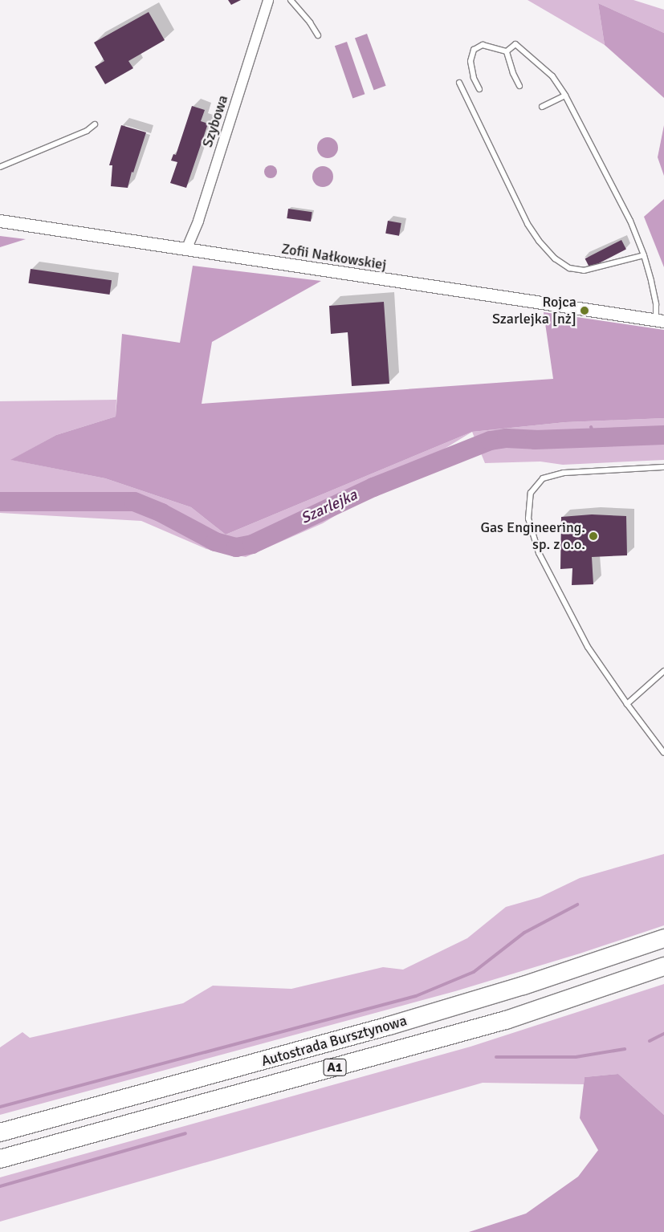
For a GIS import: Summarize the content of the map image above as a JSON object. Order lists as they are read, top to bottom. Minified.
{"streets":{"highway":["Autostrada Bursztynowa","A1"],"street":["Szybowa","Zofii Nałkowskiej"]},"crossings":[["Szybowa","Zofii Nałkowskiej"]],"water":["Szarlejka"],"places":["Rojca Szarlejka [nż]","Gas Engineering. sp. z o.o."]}
